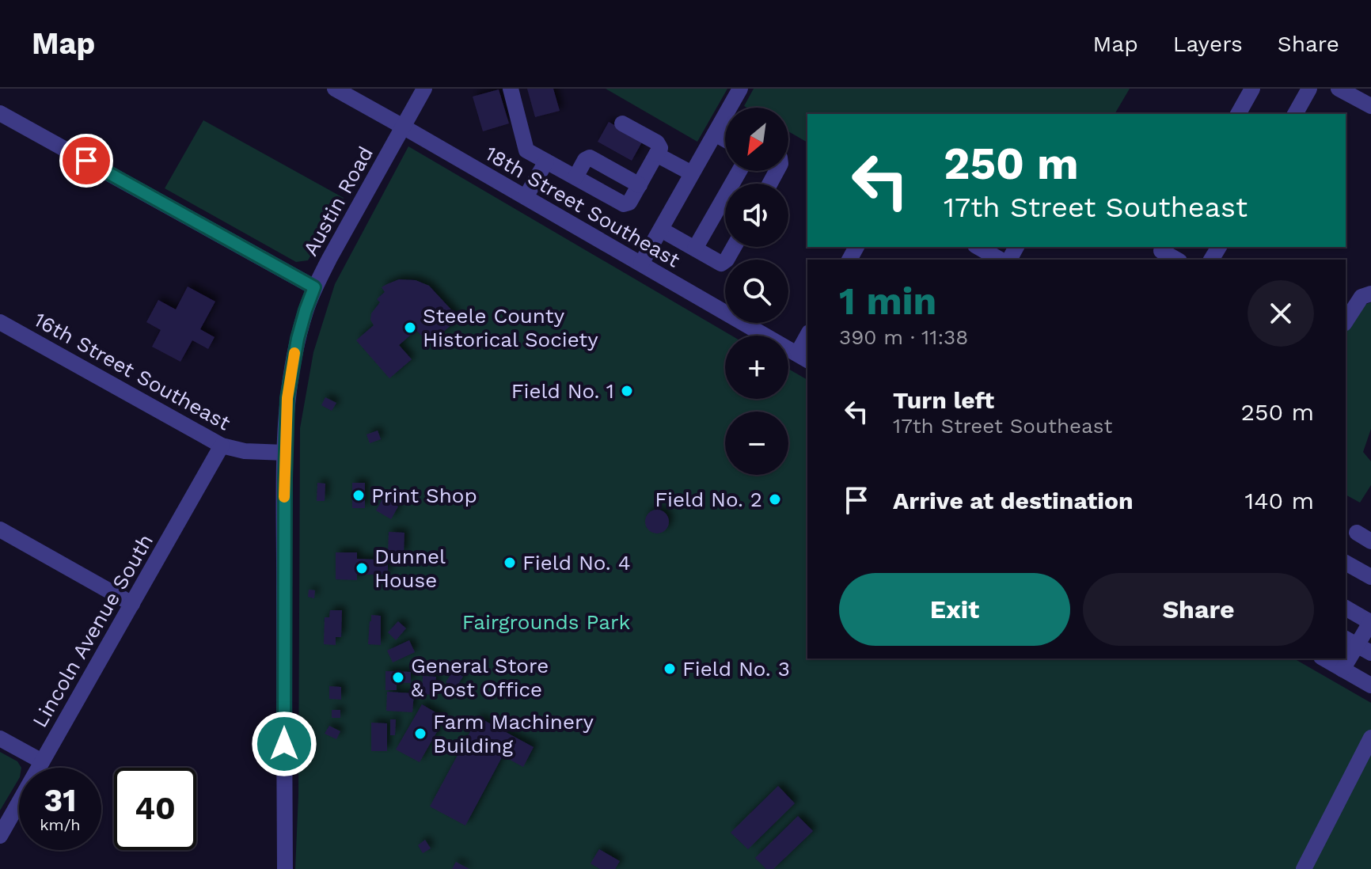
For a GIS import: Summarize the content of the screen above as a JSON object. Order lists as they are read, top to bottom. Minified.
{"streets":{"street":["Austin Road","18th Street Southeast","16th Street Southeast","Lincoln Avenue South"]},"crossings":[["Austin Road","18th Street Southeast"],["Austin Road","16th Street Southeast"],["16th Street Southeast","Lincoln Avenue South"]],"parks":["Fairgrounds Park"],"places":["Steele County Historical Society","Field No. 1","Print Shop","Field No. 2","Field No. 4","Dunnel House","Field No. 3","General Store & Post Office","Farm Machinery Building"],"north":"bottom left","page":{"header":"Map","nav":["Map","Layers","Share"],"map_buttons":["+","−"],"turn":["250 m","17th Street Southeast"],"heading":["1 min","390 m · 11:38"],"list":[{"name":"Turn left","note":"17th Street Southeast","value":"250 m"},{"name":"Arrive at destination","value":"140 m"}],"buttons":["Exit","Share"],"speed":"31 km/h","limit":"40"}}
